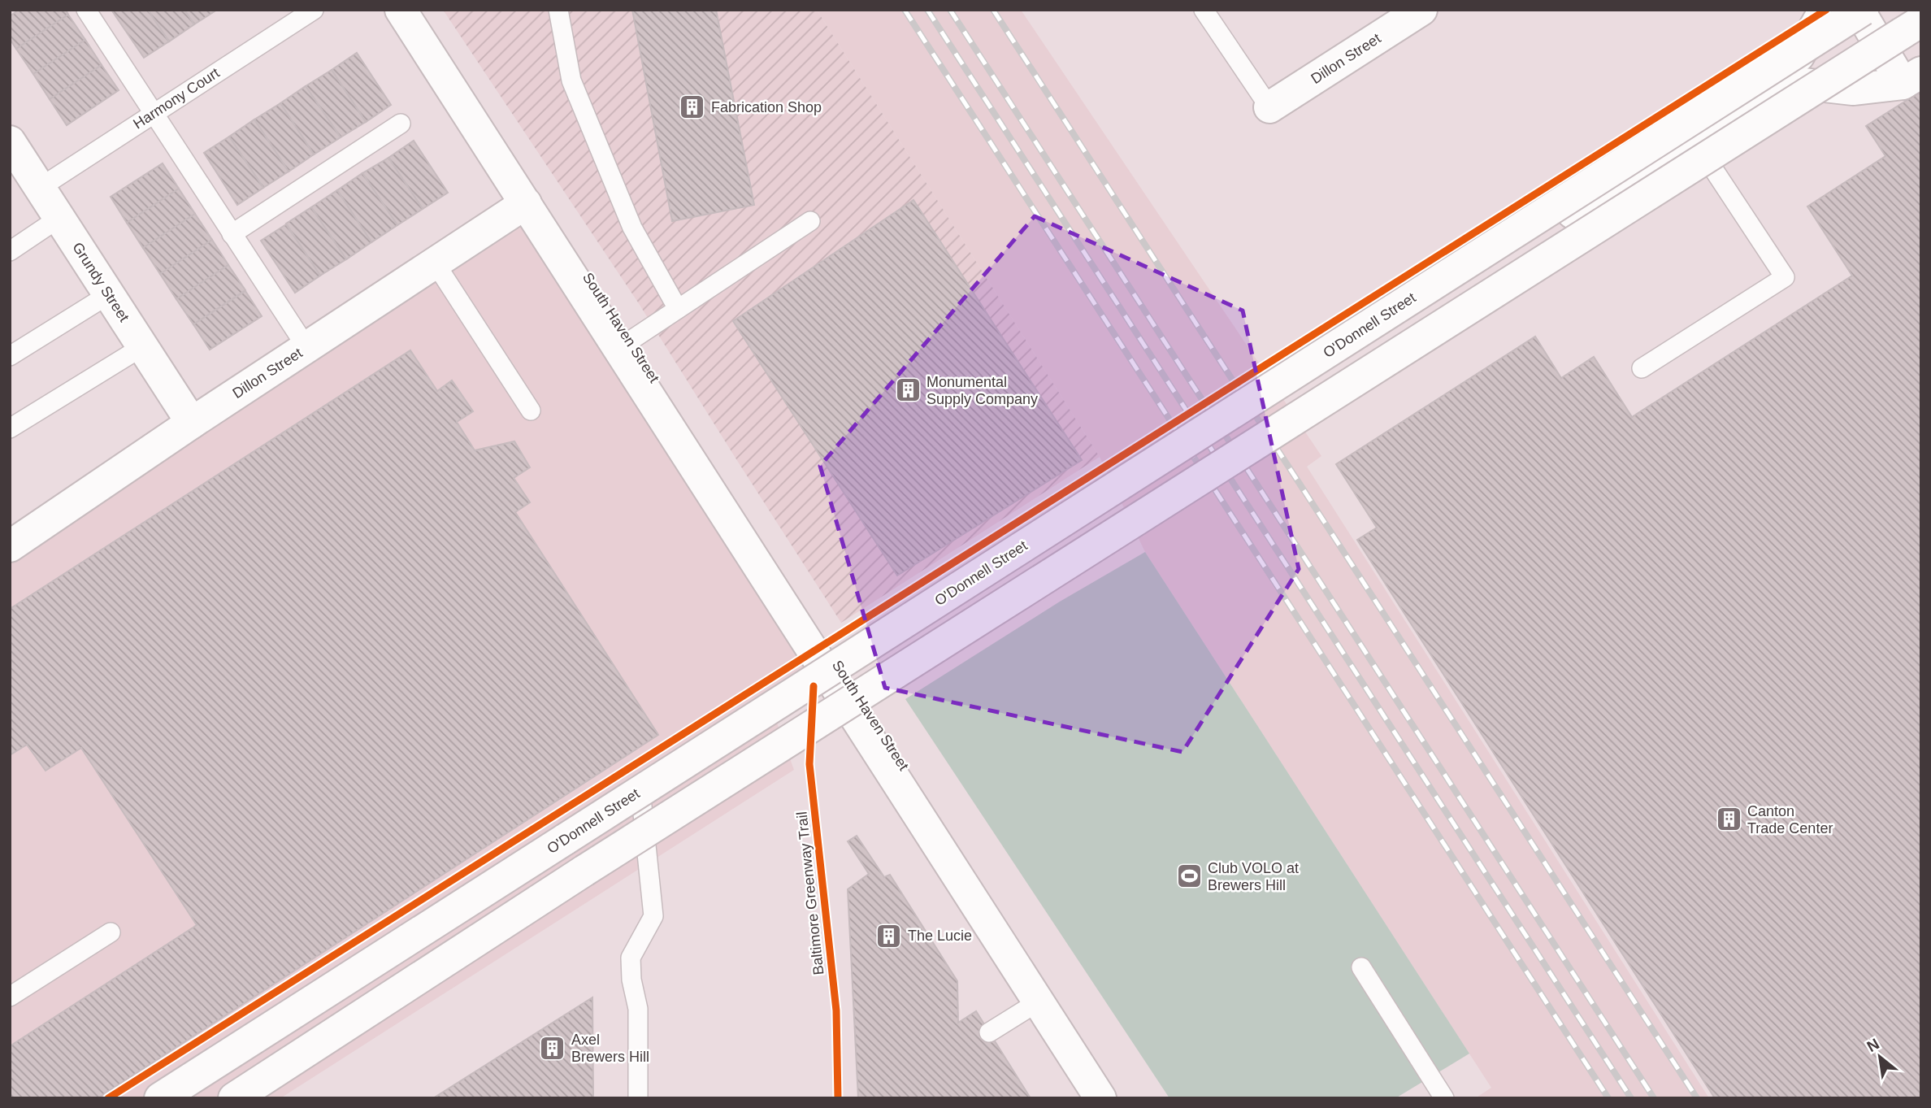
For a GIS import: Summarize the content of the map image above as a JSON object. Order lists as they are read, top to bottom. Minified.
{"streets":{"main road":["Dillon Street","Grundy Street","O'Donnell Street","South Haven Street"],"lane":["Harmony Court"],"cycle path":["Baltimore Greenway Trail"]},"crossings":[["Dillon Street","Grundy Street"],["Dillon Street","South Haven Street"],["Harmony Court","Grundy Street"],["O'Donnell Street","South Haven Street"]],"places":{"building":["Fabrication Shop","Monumental Supply Company","Canton Trade Center","The Lucie","Axel Brewers Hill"],"sports":["Club VOLO at Brewers Hill"]},"north":"top left"}
